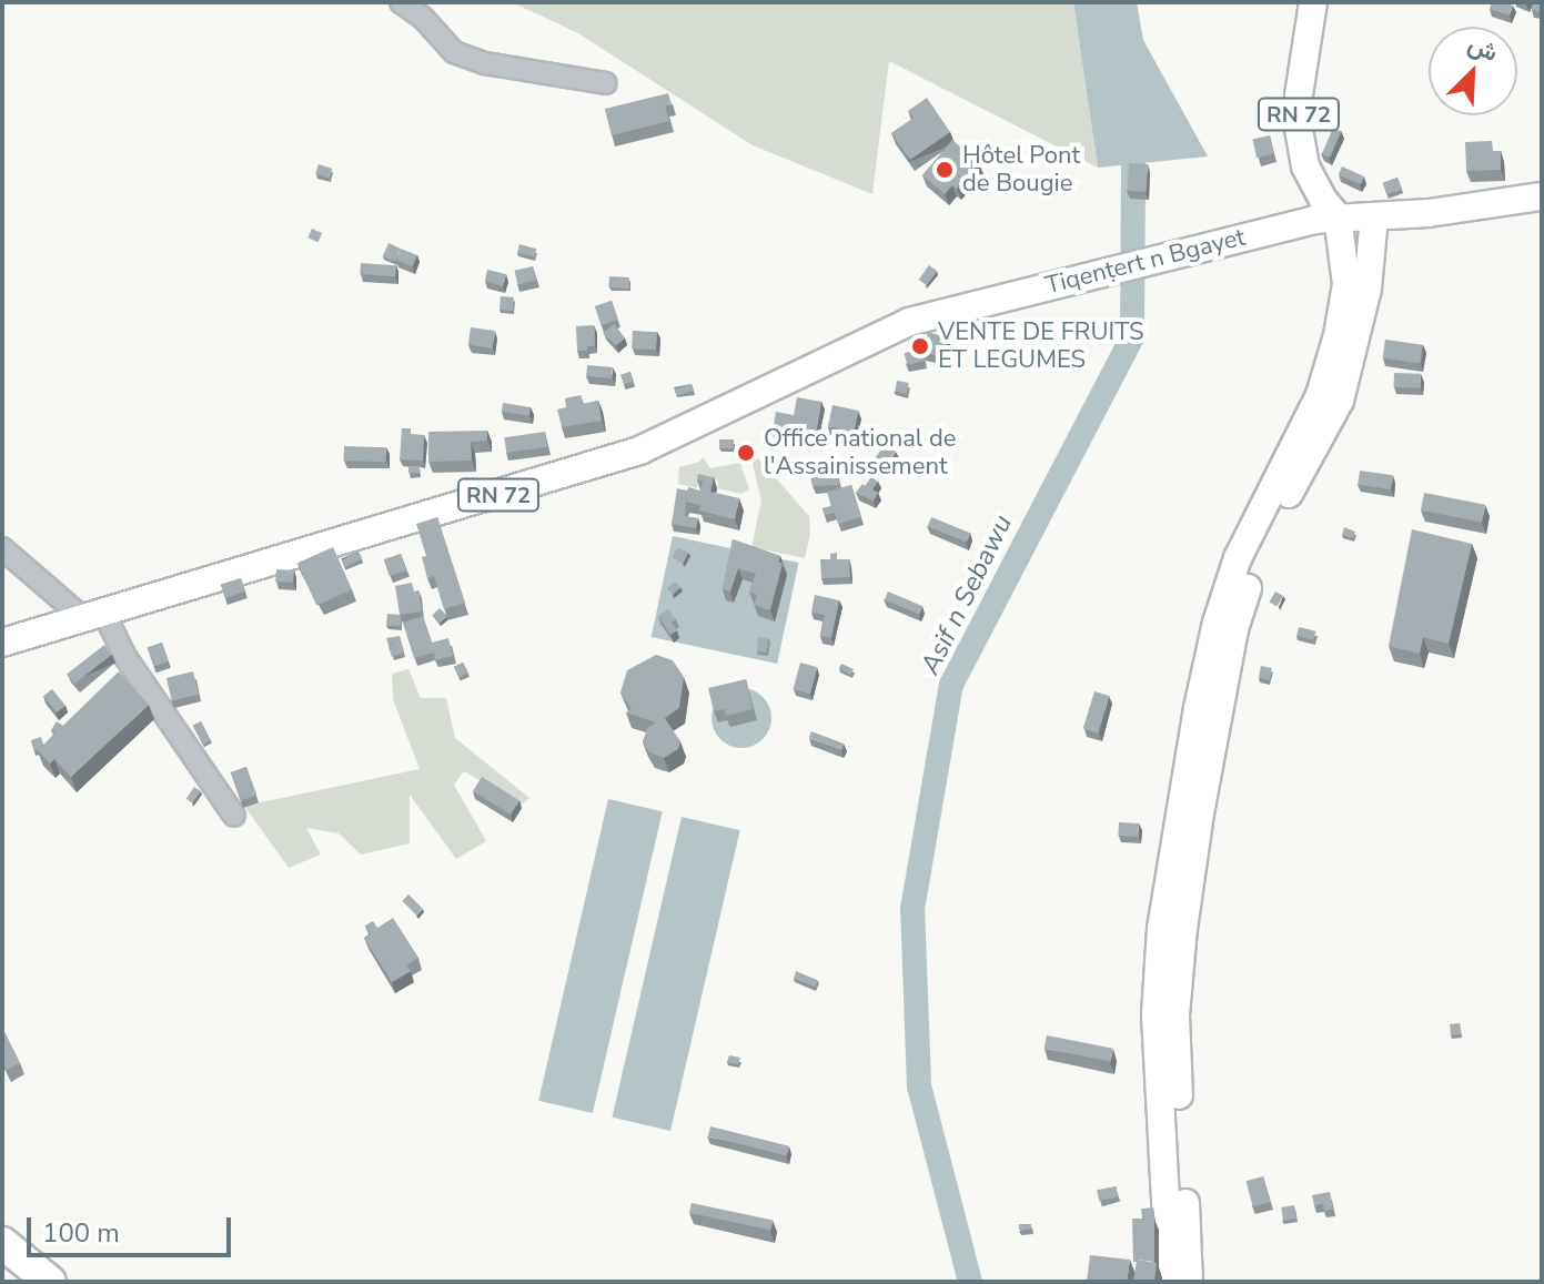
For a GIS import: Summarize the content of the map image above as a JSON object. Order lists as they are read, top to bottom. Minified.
{"streets":{"main road":["RN 72","Tiqenṭert n Bgayet"]},"crossings":[["RN 72","Tiqenṭert n Bgayet"]],"water":["Asif n Sebawu"],"places":["Hôtel Pont de Bougie","VENTE DE FRUITS ET LEGUMES","Office national de l'Assainissement"],"scale_bar":"100 m","north":"top right"}
